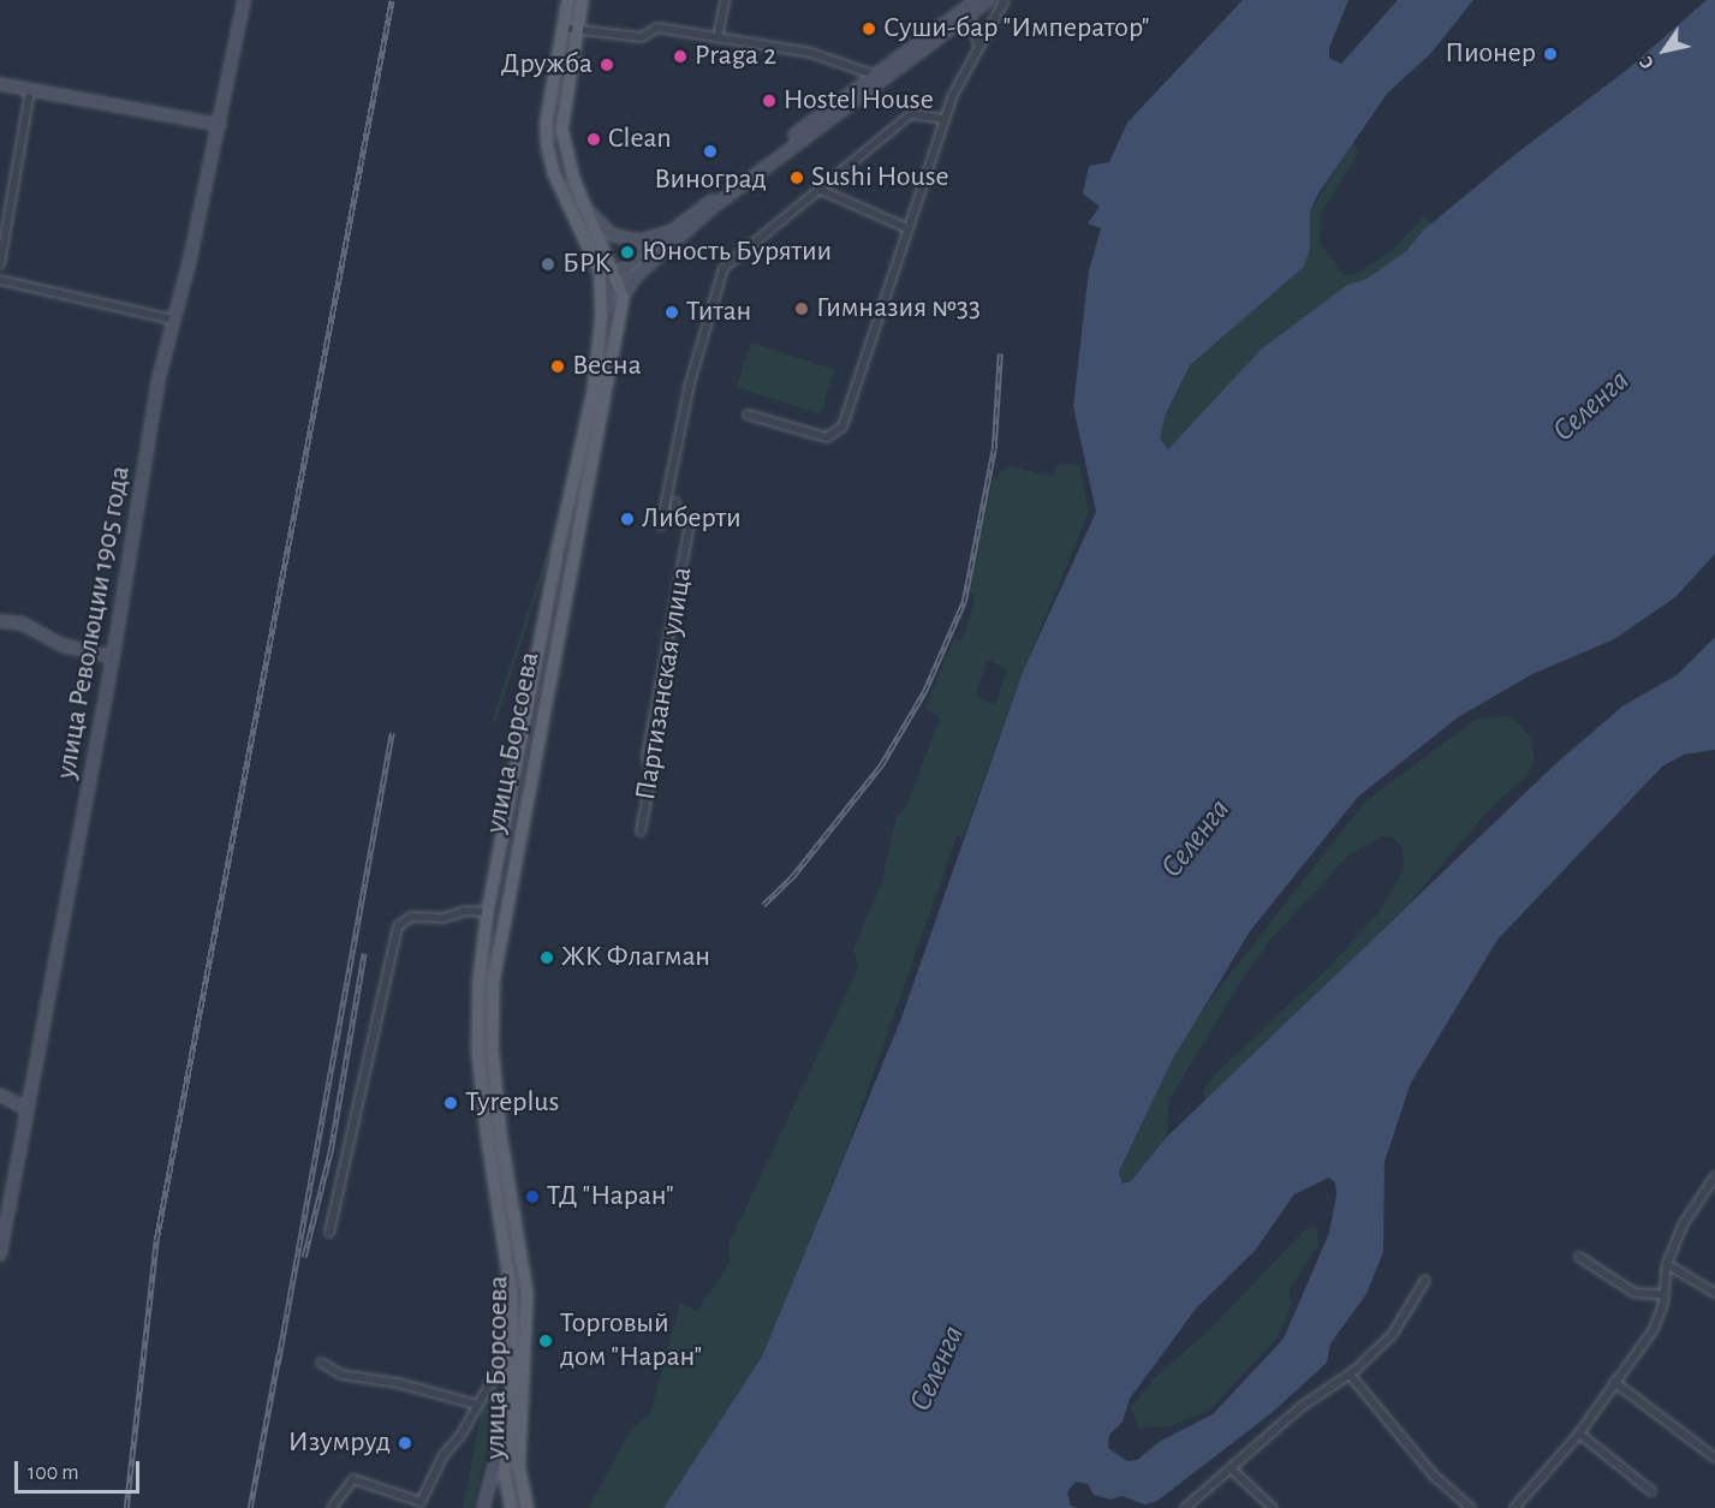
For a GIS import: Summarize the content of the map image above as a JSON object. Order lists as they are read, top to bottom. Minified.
{"streets":{"main road":["улица Революции 1905 года","улица Борсоева"],"street":["Партизанская улица"]},"water":["Селенга"],"places":["Суши-бар \"Император\"","Пионер","Praga 2","Дружба","Hostel House","Clean","Виноград","Sushi House","Юность Бурятии","БРК","Гимназия №33","Титан","Весна","Либерти","ЖК Флагман","Tyreplus","ТД \"Наран\"","Торговый дом \"Наран\"","Изумруд"],"scale_bar":"100 m","north":"bottom left"}
